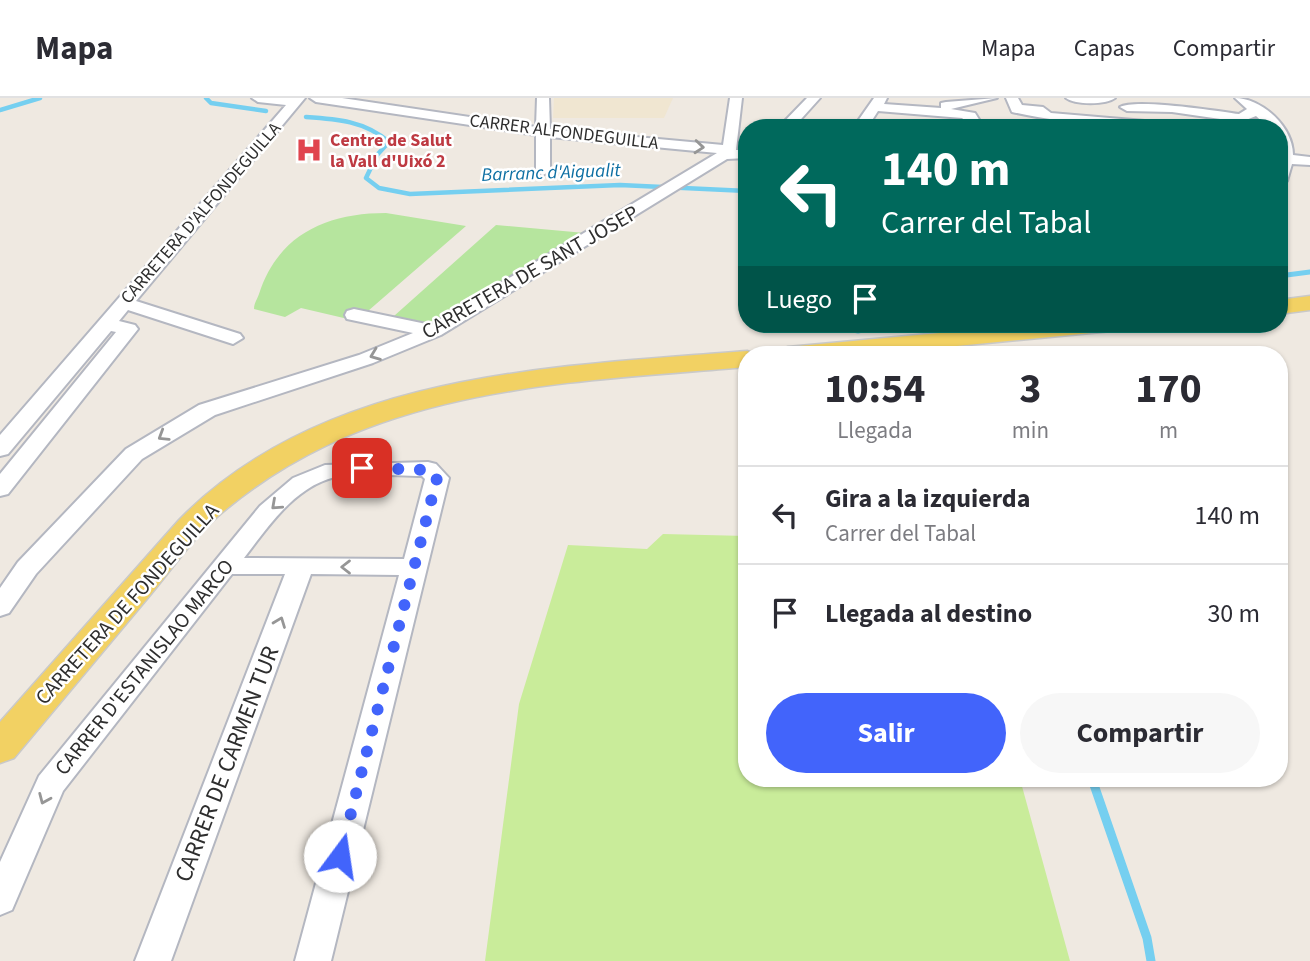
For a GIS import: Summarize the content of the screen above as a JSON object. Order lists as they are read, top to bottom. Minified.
{"streets":{"main road":["CARRETERA DE FONDEGUILLA"],"street":["CARRER ALFONDEGUILLA","CARRETERA D'ALFONDEGUILLA","CARRETERA DE SANT JOSEP","CARRER D'ESTANISLAO MARCO","CARRER DE CARMEN TUR"]},"crossings":[["CARRER ALFONDEGUILLA","CARRETERA DE SANT JOSEP"]],"one_way":["CARRER ALFONDEGUILLA","CARRETERA DE SANT JOSEP"],"water":["Barranc d'Aigualit"],"places":{"hospital":["Centre de Salut la Vall d'Uixó 2"]},"page":{"header":"Mapa","nav":["Mapa","Capas","Compartir"],"turn":["140 m","Carrer del Tabal"],"then":"Luego","eta":["10:54","Llegada","3","min","170","m"],"list":[{"name":"Gira a la izquierda","note":"Carrer del Tabal","value":"140 m"},{"name":"Llegada al destino","value":"30 m"}],"buttons":["Salir","Compartir"]}}
